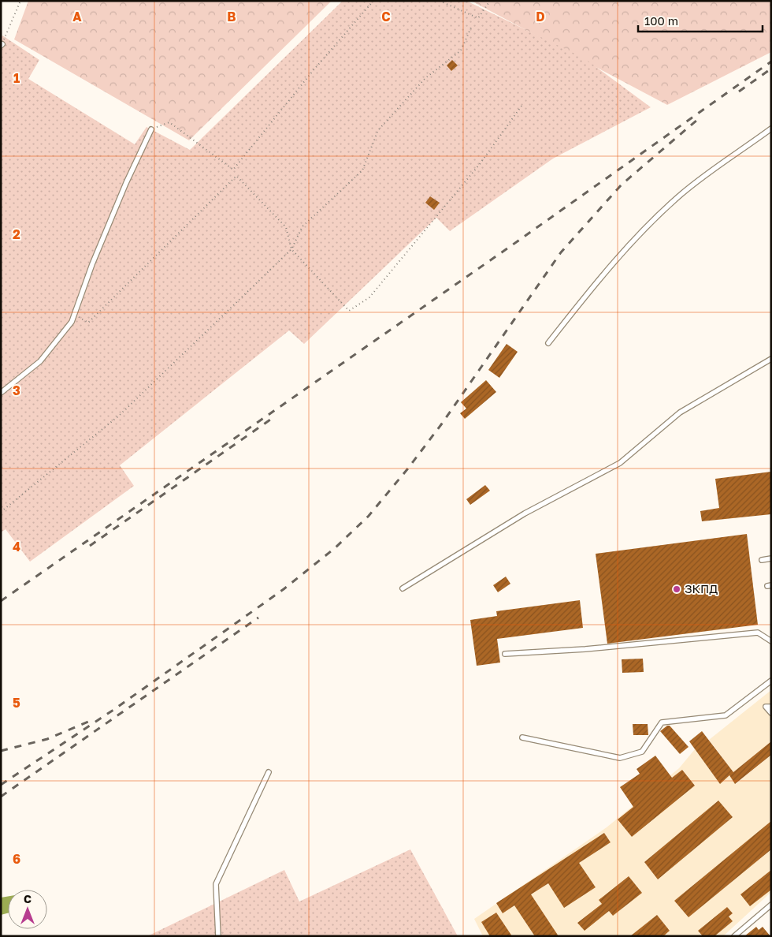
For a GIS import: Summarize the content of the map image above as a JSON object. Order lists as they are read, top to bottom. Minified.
{"places":["ЗКПД"],"scale_bar":"100 m","north":"top","grid":{"columns":["A","B","C","D"],"rows":["1","2","3","4","5","6"]}}
